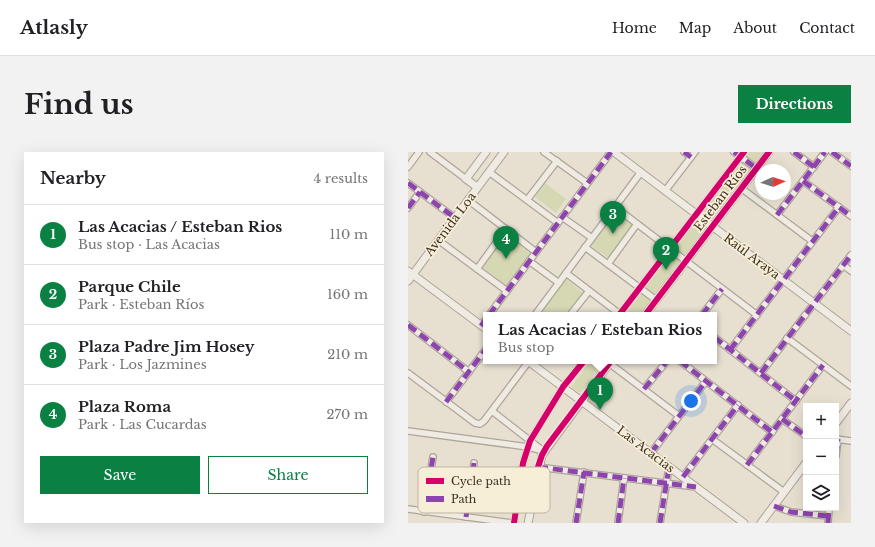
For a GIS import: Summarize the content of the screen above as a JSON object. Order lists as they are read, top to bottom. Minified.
{"streets":{"street":["Esteban Ríos","Avenida Loa","Raúl Araya","Las Acacias"]},"crossings":[["Esteban Ríos","Raúl Araya"]],"legend":["Cycle path","Path"],"north":"right","page":{"header":"Atlasly","nav":["Home","Map","About","Contact"],"buttons":["Directions",["Save","Share"]],"title":"Find us","heading":["Nearby","4 results"],"pins":["3","4","2","1"],"list":[{"mark":"1","name":"Las Acacias / Esteban Rios","note":"Bus stop · Las Acacias","value":"110 m"},{"mark":"2","name":"Parque Chile","note":"Park · Esteban Ríos","value":"160 m"},{"mark":"3","name":"Plaza Padre Jim Hosey","note":"Park · Los Jazmines","value":"210 m"},{"mark":"4","name":"Plaza Roma","note":"Park · Las Cucardas","value":"270 m"}],"popup":["Las Acacias / Esteban Rios","Bus stop"],"map_buttons":["+","−"]}}
